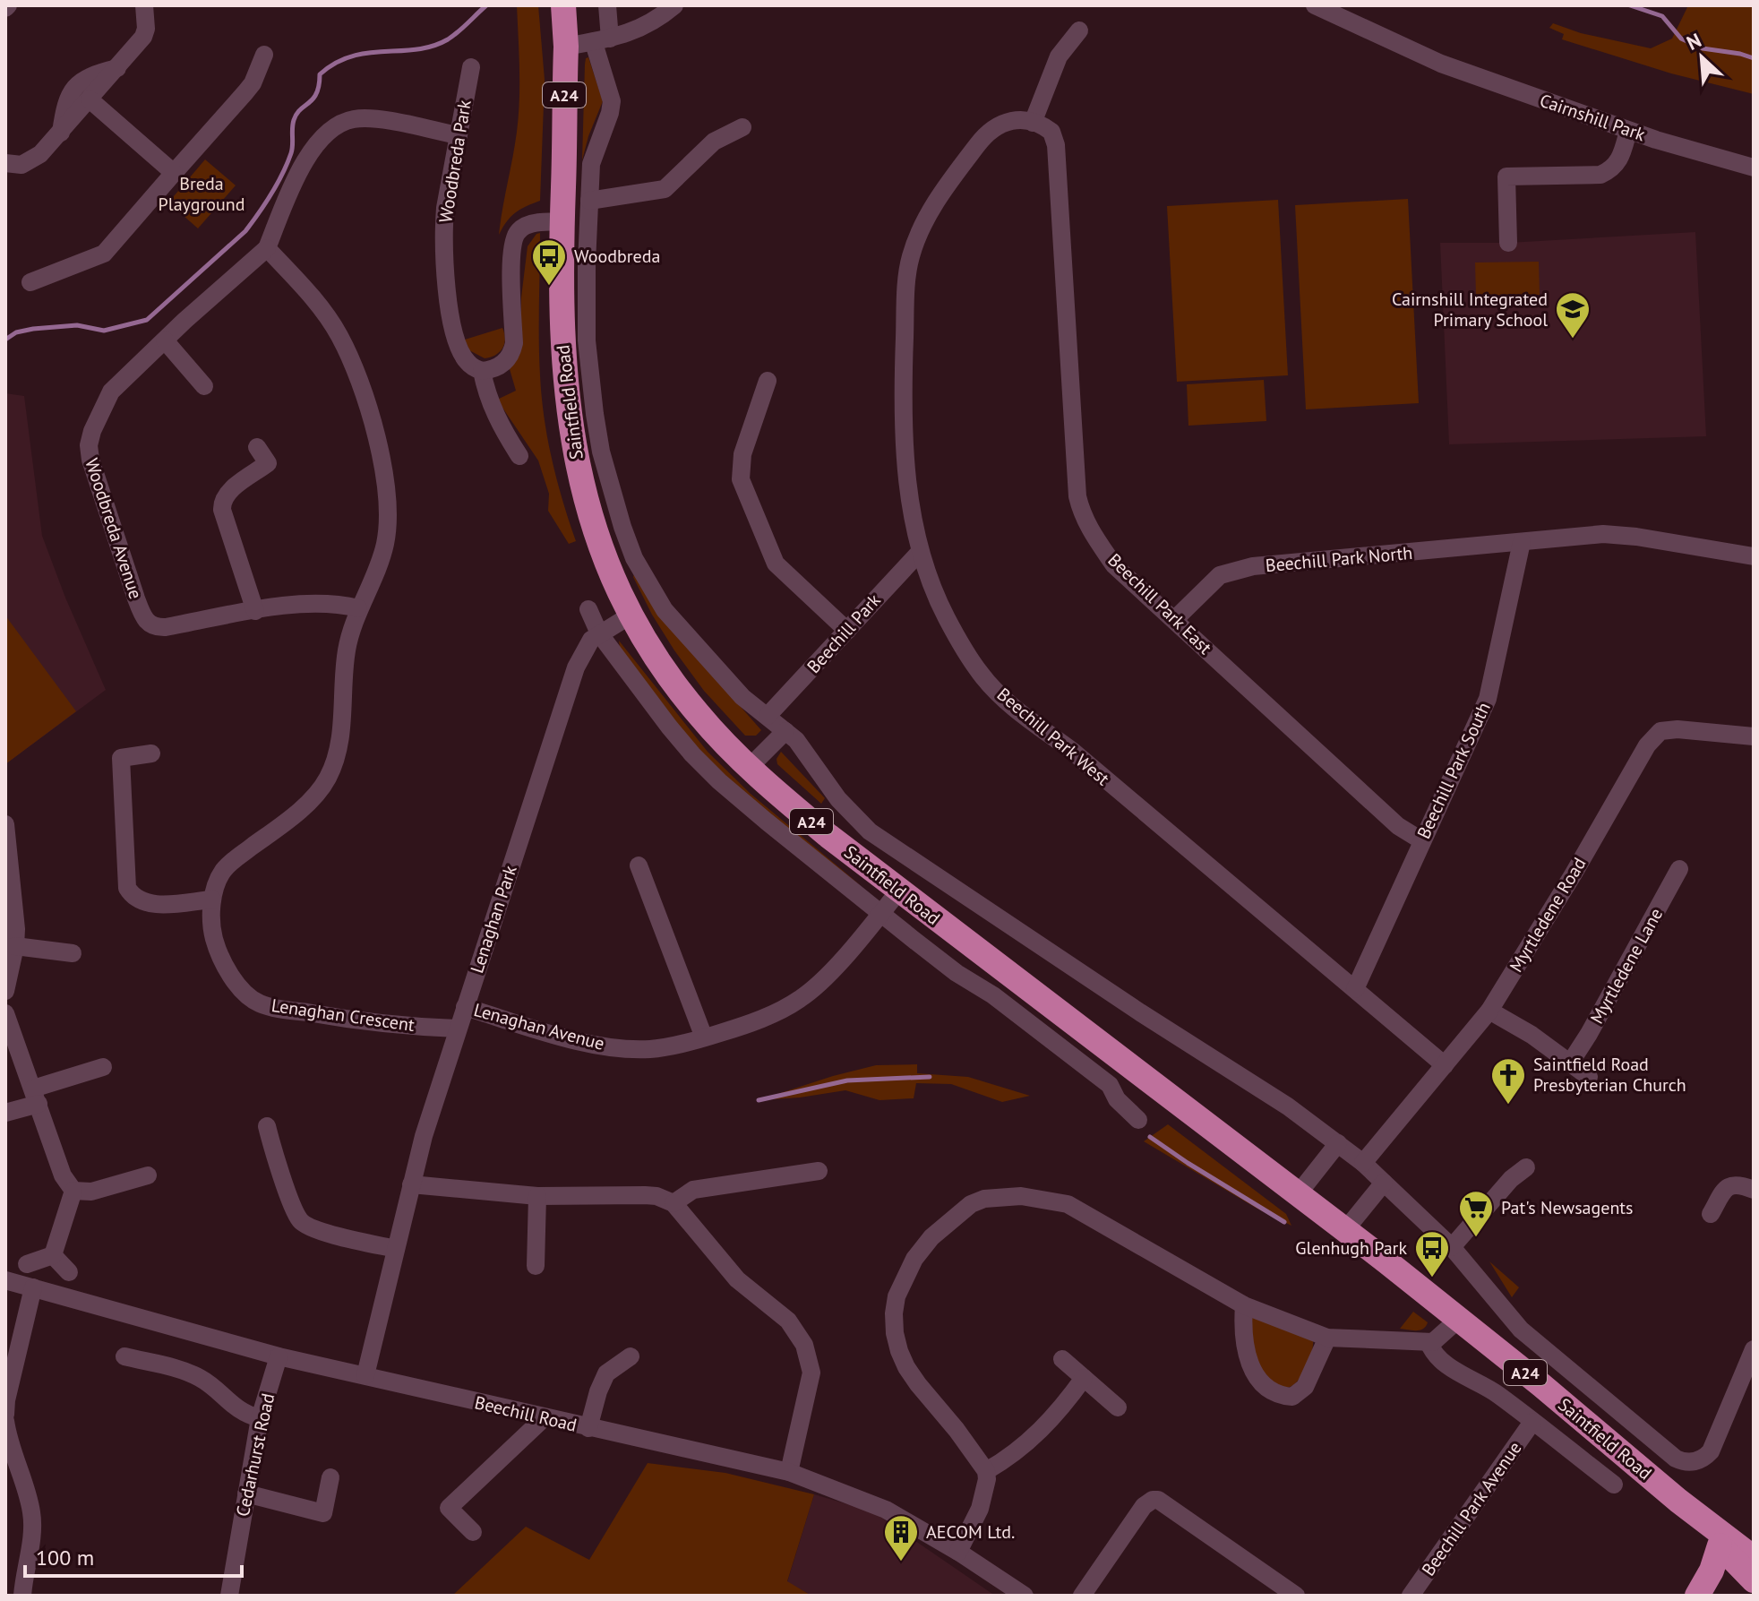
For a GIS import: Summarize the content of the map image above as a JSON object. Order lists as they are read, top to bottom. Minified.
{"streets":{"highway":["A24","Saintfield Road"],"street":["Cairnshill Park","Woodbreda Park","Woodbreda Avenue","Beechill Park North","Beechill Park East","Beechill Park","Beechill Park West","Beechill Park South","Myrtledene Road","Lenaghan Park","Myrtledene Lane","Lenaghan Crescent","Lenaghan Avenue","Beechill Road","Cedarhurst Road","Beechill Park Avenue"]},"crossings":[["Saintfield Road","Beechill Park"],["Saintfield Road","Myrtledene Road"],["Saintfield Road","Lenaghan Park"],["Saintfield Road","Lenaghan Avenue"],["Saintfield Road","Beechill Park Avenue"],["Woodbreda Avenue","Lenaghan Crescent"],["Beechill Park North","Beechill Park East"],["Beechill Park North","Beechill Park South"],["Beechill Park East","Beechill Park West"],["Beechill Park East","Beechill Park South"],["Beechill Park","Beechill Park West"],["Beechill Park West","Beechill Park South"],["Beechill Park West","Myrtledene Road"],["Lenaghan Park","Lenaghan Crescent"],["Lenaghan Park","Lenaghan Avenue"],["Lenaghan Park","Beechill Road"],["Beechill Road","Cedarhurst Road"]],"parks":["Breda Playground"],"places":{"bus stop":["Woodbreda","Glenhugh Park"],"school or university":["Cairnshill Integrated Primary School"],"church":["Saintfield Road Presbyterian Church"],"supermarket":["Pat's Newsagents"],"building":["AECOM Ltd."]},"scale_bar":"100 m","north":"top left"}
